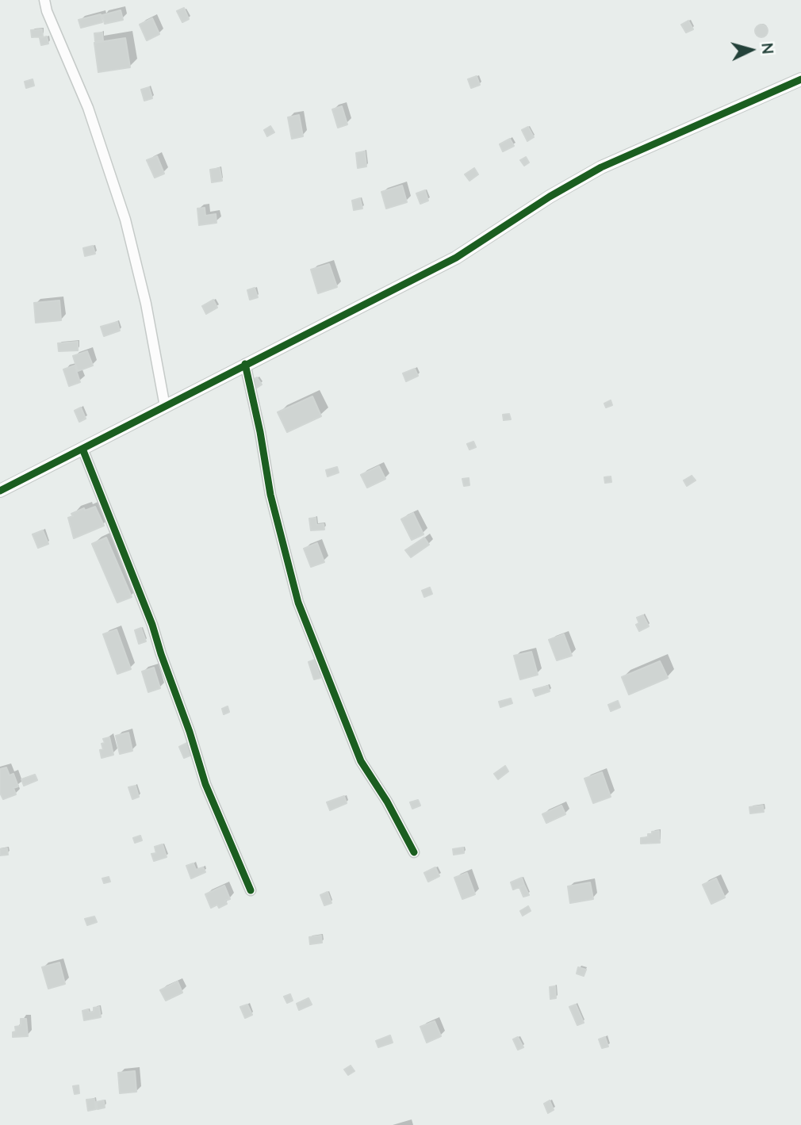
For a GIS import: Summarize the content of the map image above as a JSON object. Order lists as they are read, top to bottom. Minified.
{"north":"right"}
